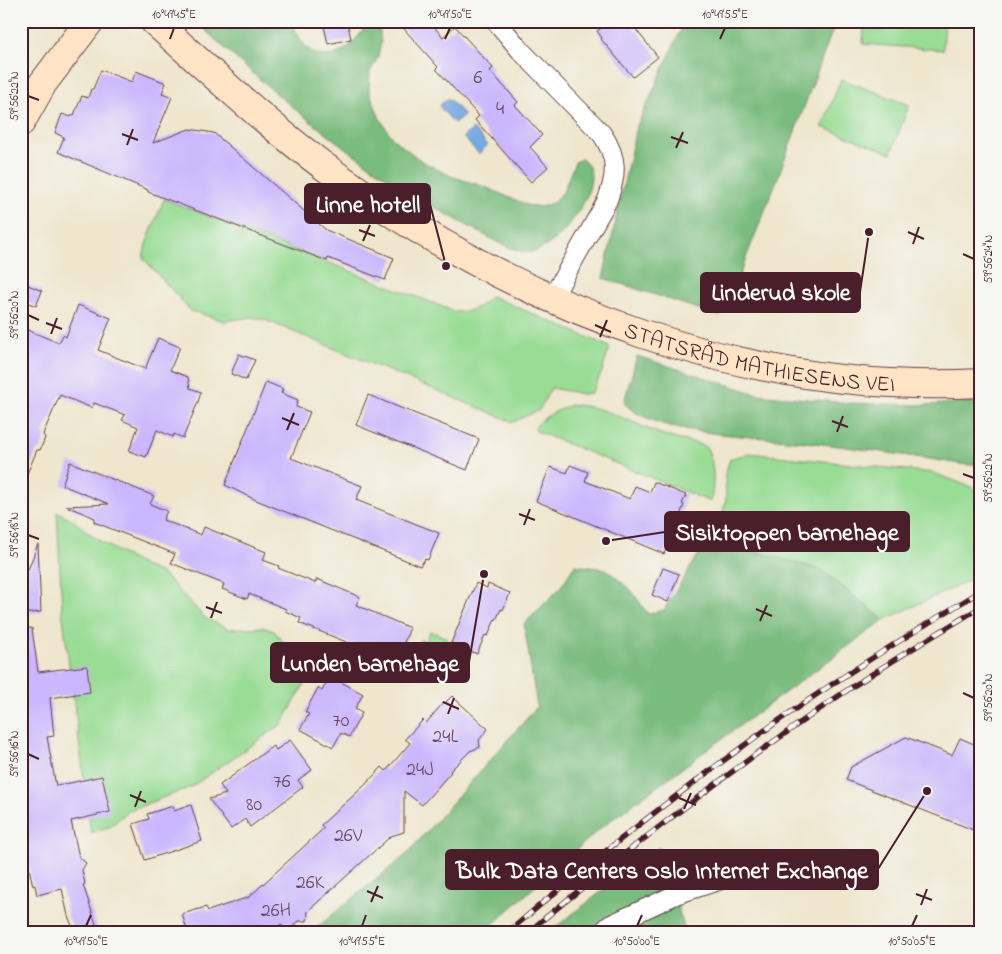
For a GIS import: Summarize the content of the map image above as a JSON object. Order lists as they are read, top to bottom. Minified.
{"streets":{"street":["STATSRÅD MATHIESENS VEI"]},"places":["Linderud skole","Linne hotell","Sisiktoppen barnehage","Lunden barnehage","Bulk Data Centers Oslo Internet Exchange"],"house_numbers":["6","4","70","24L","24J","76","80","26V","26K","26H"],"coordinates":["10°49'45\"E","10°49'50\"E","10°49'55\"E","59°56'22\"N","59°56'24\"N","59°56'20\"N","59°56'18\"N","59°56'16\"N","10°50'00\"E","10°50'05\"E"]}
